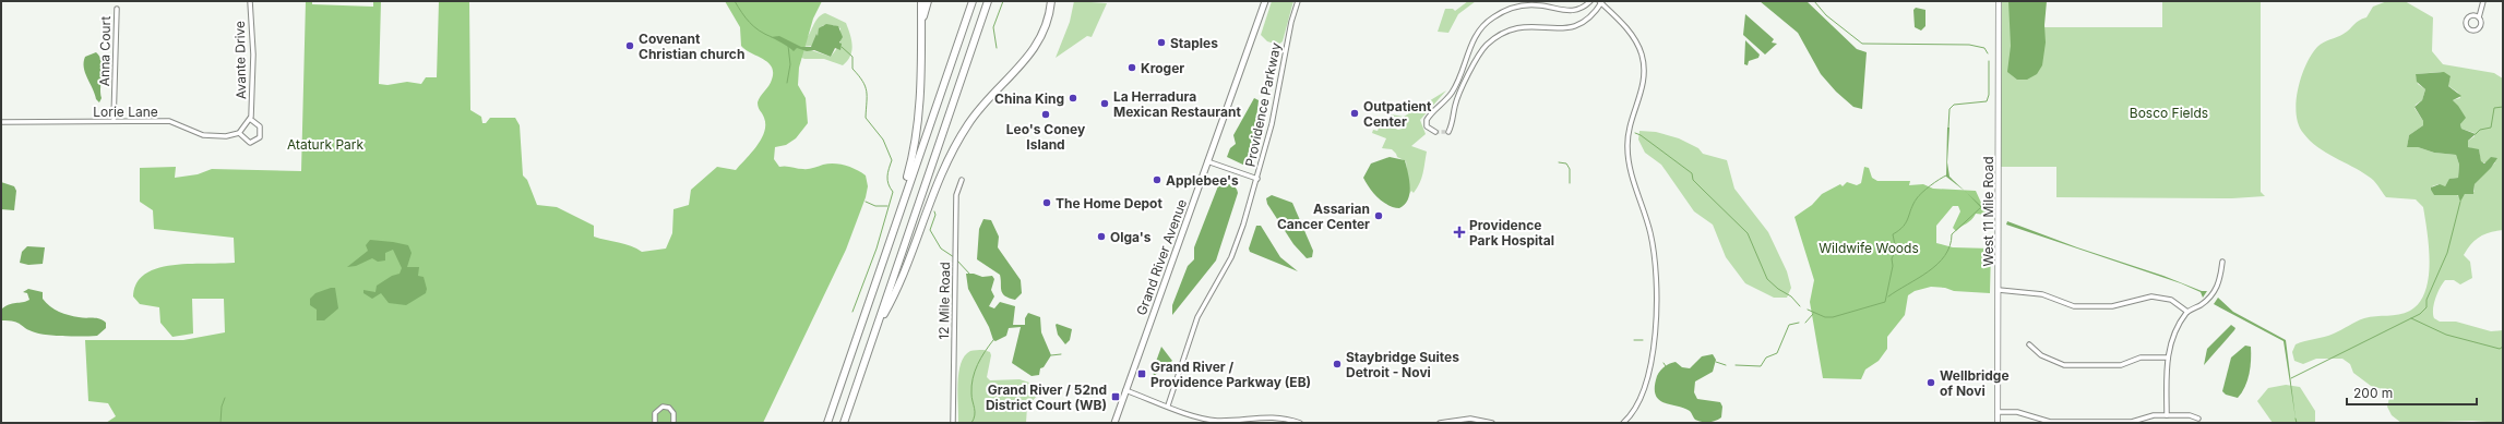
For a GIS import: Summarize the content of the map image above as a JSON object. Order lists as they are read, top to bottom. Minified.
{"streets":{"main road":["Grand River Avenue"],"street":["Anna Court","Avante Drive","Providence Parkway","Lorie Lane","West 11 Mile Road","12 Mile Road"]},"crossings":[["Anna Court","Lorie Lane"],["Avante Drive","Lorie Lane"]],"parks":["Bosco Fields","Ataturk Park","Wildwife Woods"],"places":{"other":["Staples","Covenant Christian church","Kroger","China King","La Herradura Mexican Restaurant","Outpatient Center","Leo's Coney Island","Applebee's","The Home Depot","Assarian Cancer Center","Olga's","Staybridge Suites Detroit - Novi","Wellbridge of Novi"],"health":["Providence Park Hospital"],"transit":["Grand River / Providence Parkway (EB)","Grand River / 52nd District Court (WB)"]},"scale_bar":"200 m"}
